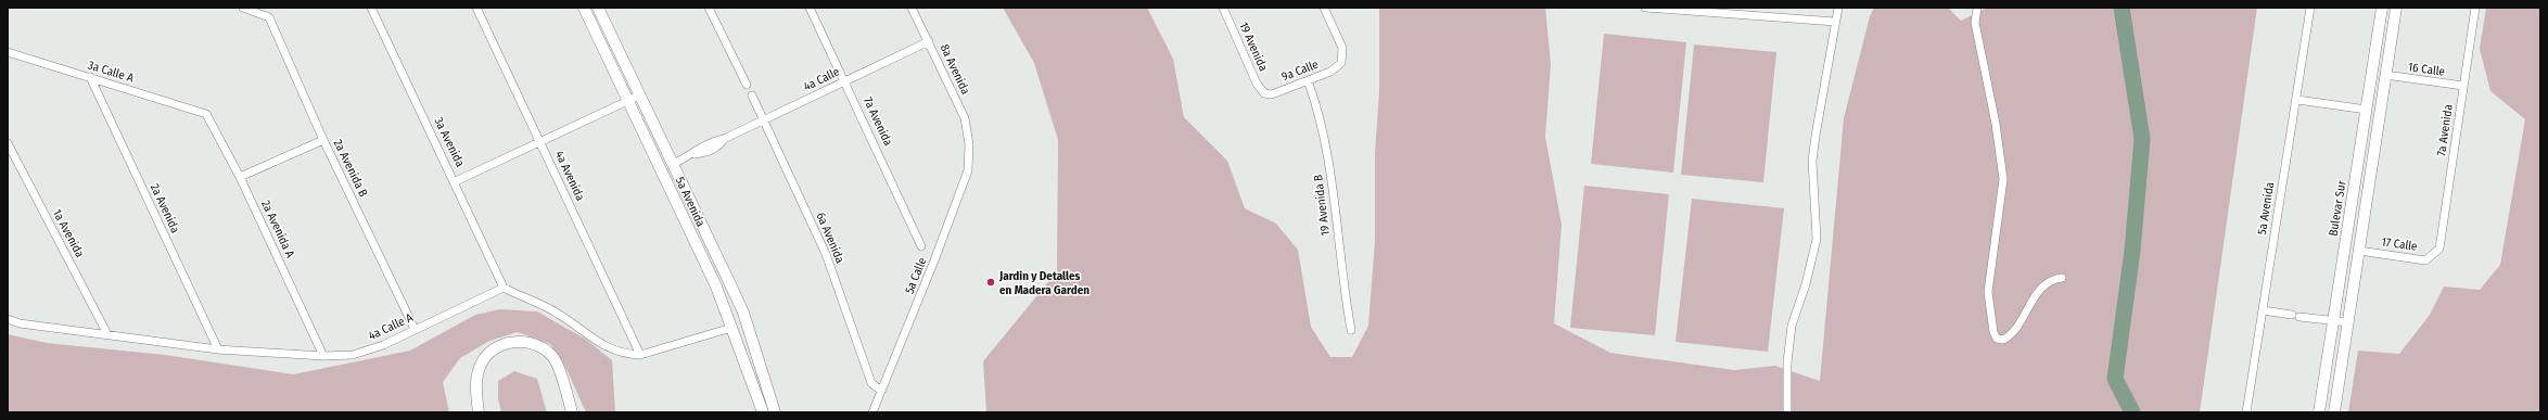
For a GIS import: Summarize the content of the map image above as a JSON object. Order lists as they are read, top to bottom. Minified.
{"streets":{"main road":["5a Avenida","Bulevar Sur"],"street":["19 Avenida","8a Avenida","16 Calle","9a Calle","3a Calle A","4a Calle","7a Avenida","3a Avenida","2a Avenida B","4a Avenida","19 Avenida B","2a Avenida","2a Avenida A","1a Avenida","6a Avenida","17 Calle","5a Calle","4a Calle A"]},"crossings":[["19 Avenida","9a Calle"],["8a Avenida","4a Calle"],["8a Avenida","5a Calle"],["16 Calle","7a Avenida"],["9a Calle","19 Avenida B"],["3a Calle A","2a Avenida"],["3a Calle A","2a Avenida A"],["4a Calle","7a Avenida"],["4a Calle","5a Avenida"],["4a Calle","6a Avenida"],["7a Avenida","17 Calle"],["3a Avenida","4a Calle A"],["2a Avenida B","4a Calle A"],["2a Avenida","4a Calle A"],["2a Avenida A","4a Calle A"],["1a Avenida","4a Calle A"],["6a Avenida","5a Calle"]],"places":["Jardin y Detalles en Madera Garden"]}
